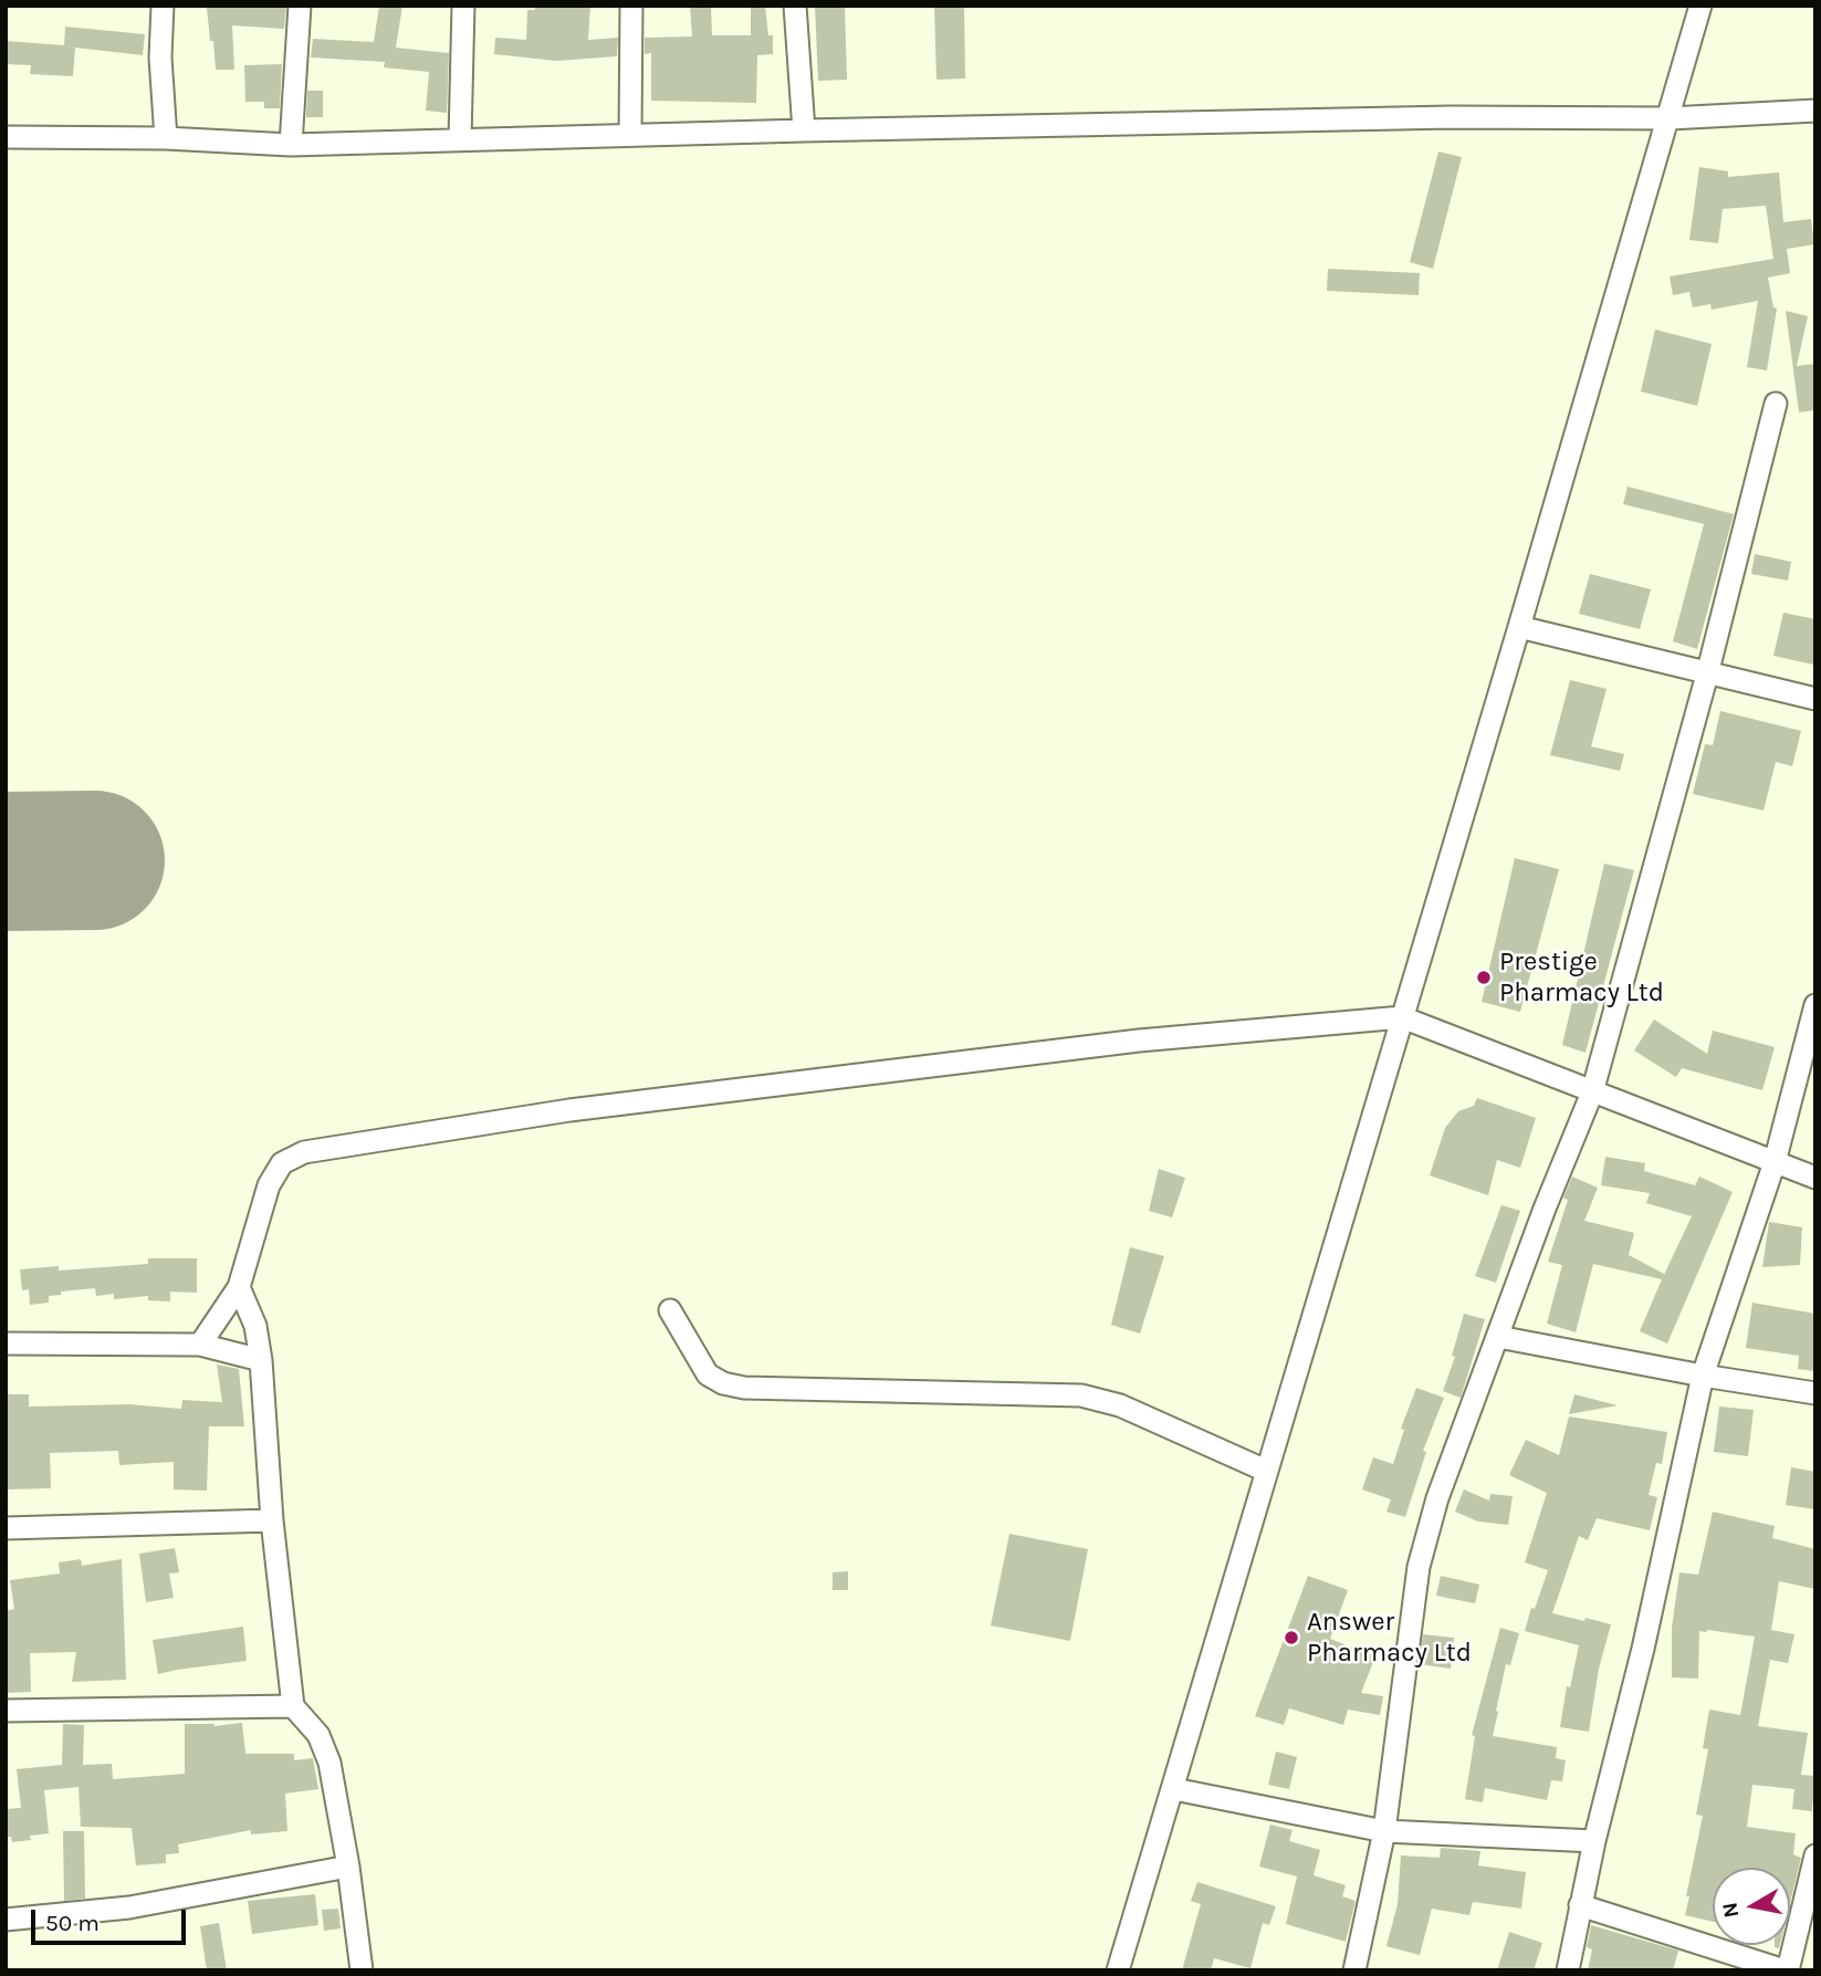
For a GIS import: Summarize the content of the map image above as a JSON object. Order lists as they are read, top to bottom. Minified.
{"places":["Prestige Pharmacy Ltd","Answer Pharmacy Ltd"],"scale_bar":"50 m","north":"left"}
